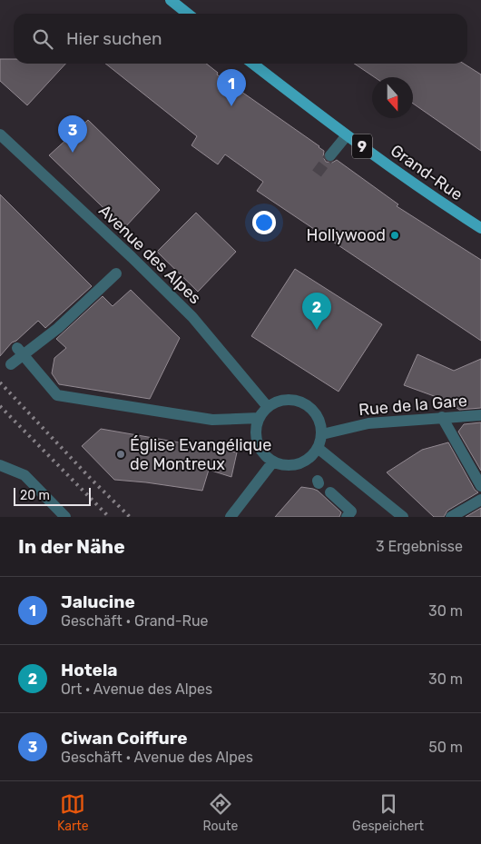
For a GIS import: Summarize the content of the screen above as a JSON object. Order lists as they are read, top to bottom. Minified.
{"streets":{"main road":["9","Grand-Rue"],"street":["Avenue des Alpes","Rue de la Gare"]},"crossings":[["Avenue des Alpes","Rue de la Gare"]],"places":["Hollywood","Église Evangélique de Montreux"],"scale_bar":"20 m","north":"bottom","page":{"search":"Hier suchen","pins":["1","3","2"],"scale":"20 m","heading":["In der Nähe","3 Ergebnisse"],"list":[{"mark":"1","name":"Jalucine","note":"Geschäft · Grand-Rue","value":"30 m"},{"mark":"2","name":"Hotela","note":"Ort · Avenue des Alpes","value":"30 m"},{"mark":"3","name":"Ciwan Coiffure","note":"Geschäft · Avenue des Alpes","value":"50 m"}],"nav":["Karte","Route","Gespeichert"]}}
